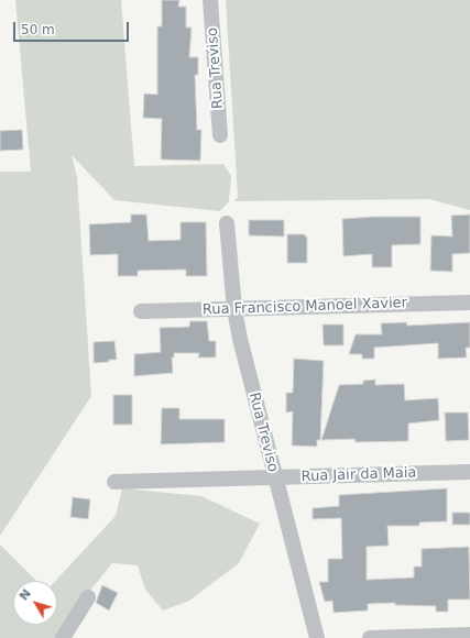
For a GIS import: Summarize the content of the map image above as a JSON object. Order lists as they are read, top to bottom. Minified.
{"streets":{"street":["Rua Treviso","Rua Francisco Manoel Xavier","Rua Jair da Maia"]},"crossings":[["Rua Treviso","Rua Francisco Manoel Xavier"],["Rua Treviso","Rua Jair da Maia"]],"scale_bar":"50 m","north":"top left"}
